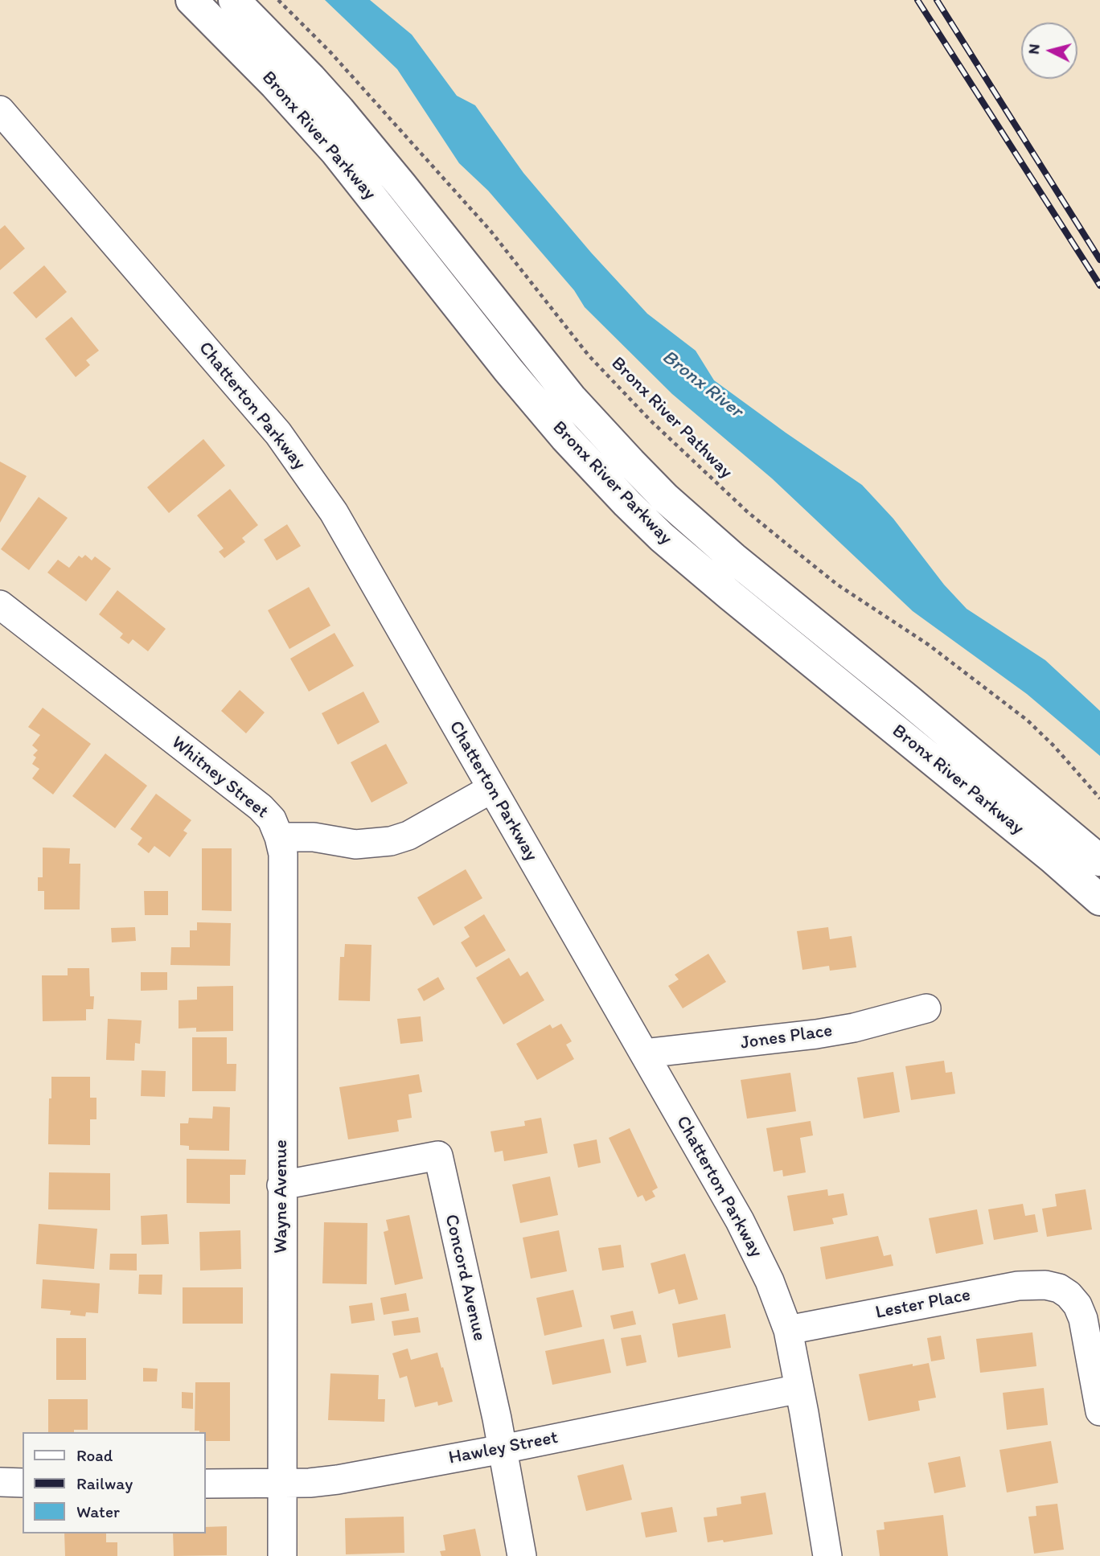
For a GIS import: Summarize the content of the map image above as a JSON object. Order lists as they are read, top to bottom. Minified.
{"streets":{"highway":["Bronx River Parkway"],"street":["Chatterton Parkway","Whitney Street","Jones Place","Wayne Avenue","Concord Avenue","Lester Place","Hawley Street"],"path":["Bronx River Pathway"]},"crossings":[["Chatterton Parkway","Whitney Street"],["Chatterton Parkway","Jones Place"],["Chatterton Parkway","Lester Place"],["Chatterton Parkway","Hawley Street"],["Whitney Street","Wayne Avenue"],["Wayne Avenue","Concord Avenue"],["Wayne Avenue","Hawley Street"],["Concord Avenue","Hawley Street"]],"water":["Bronx River"],"legend":["Road","Railway","Water"],"north":"left"}
